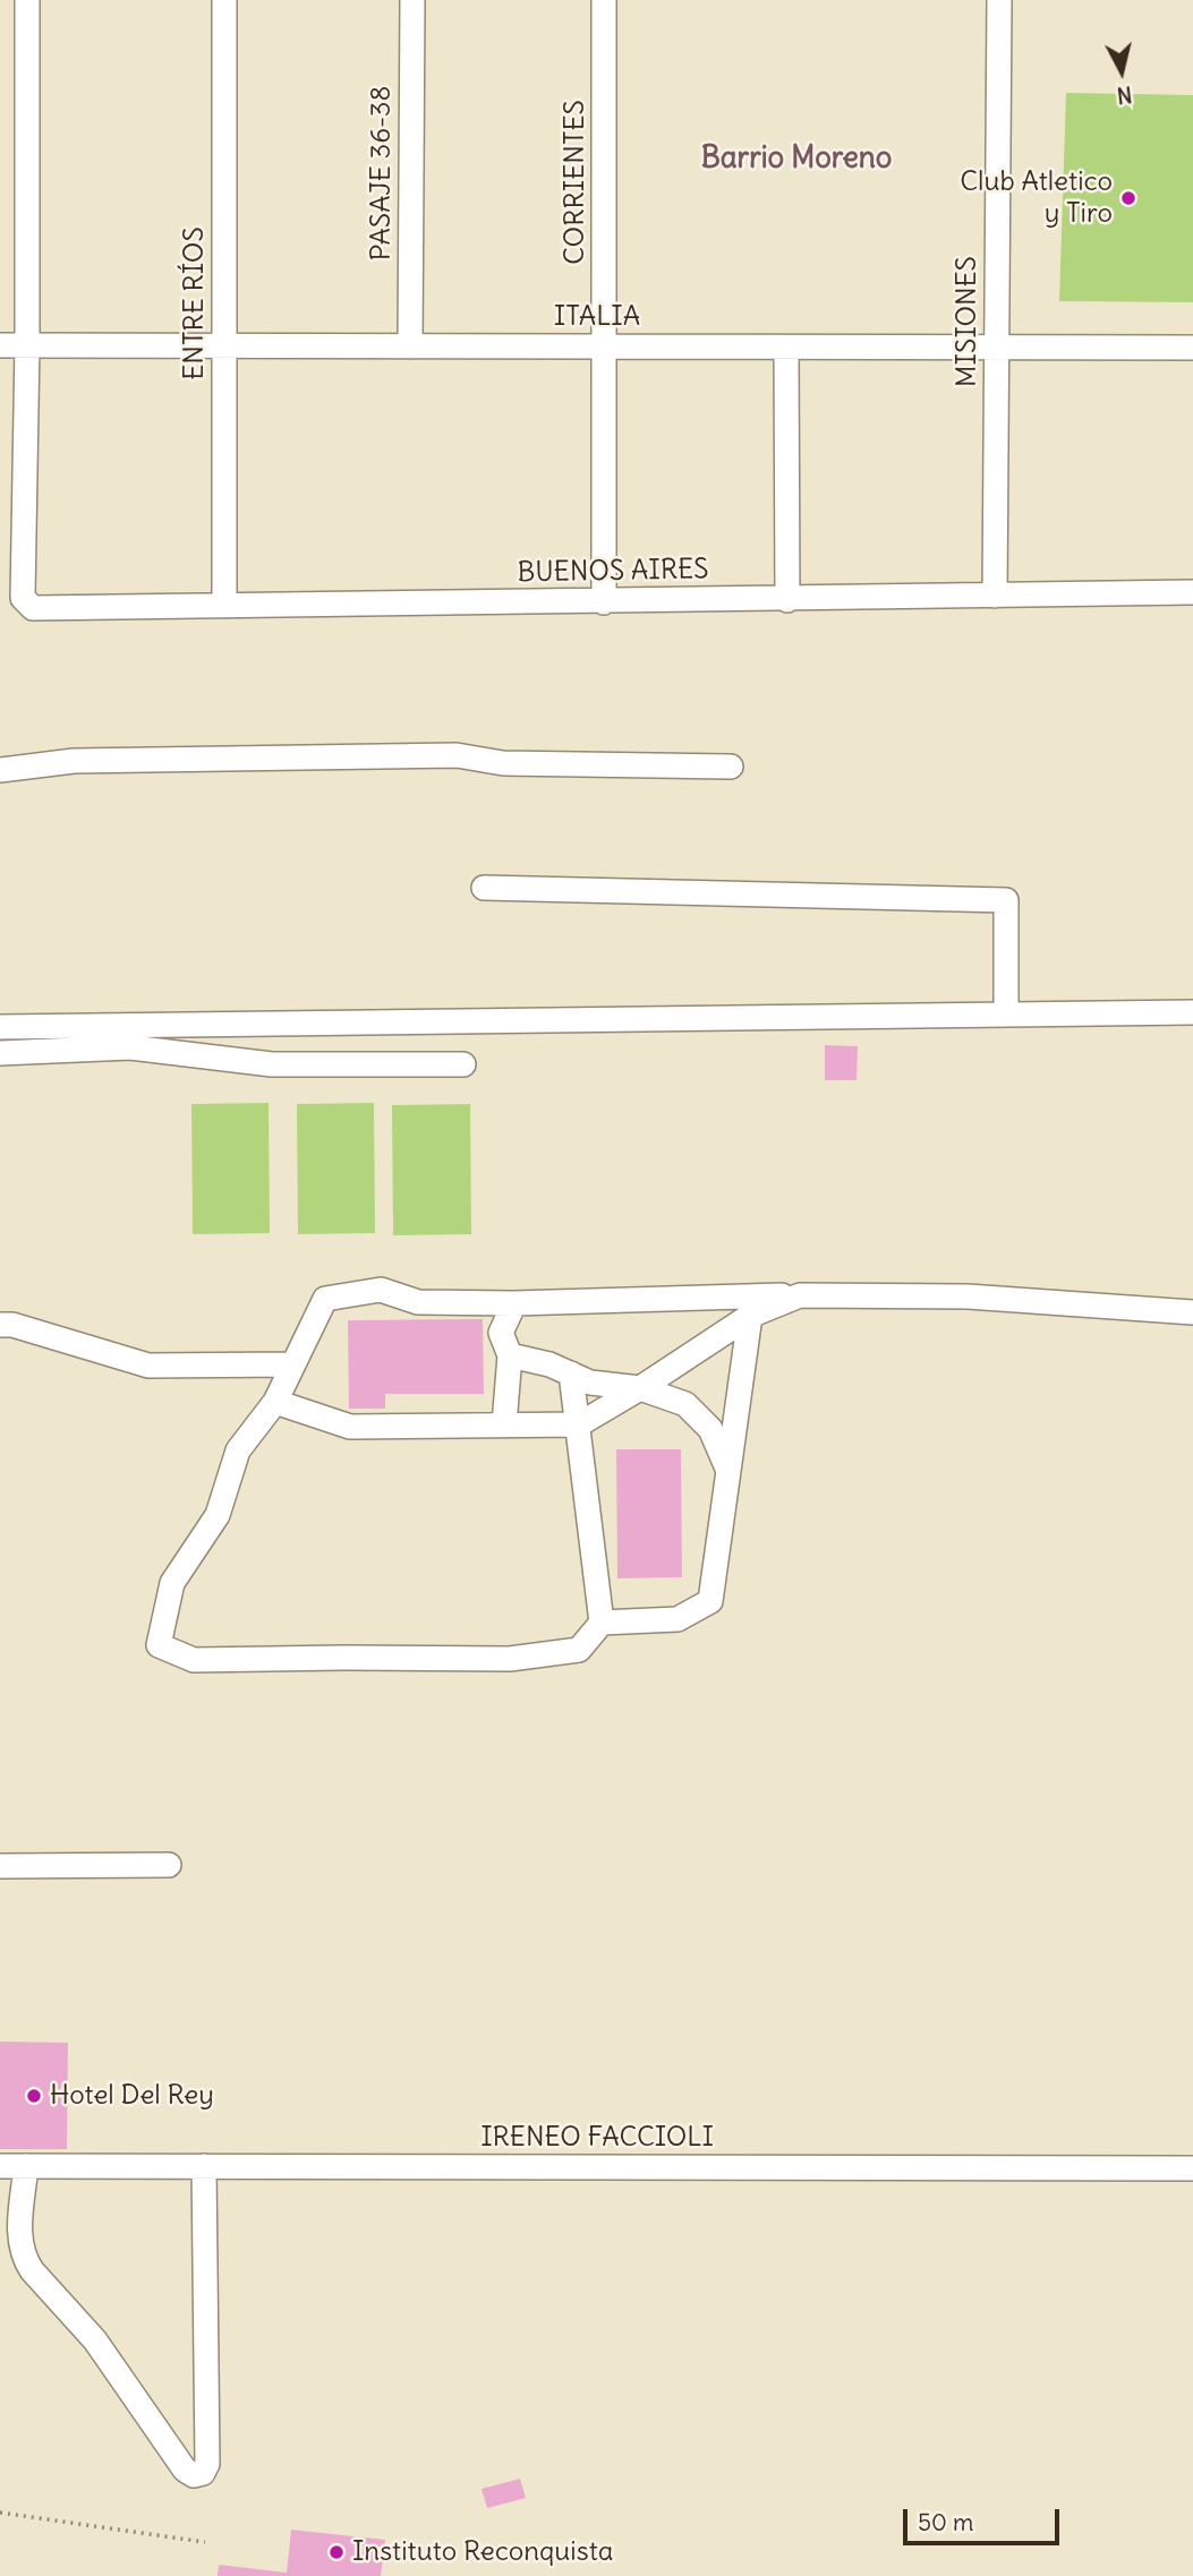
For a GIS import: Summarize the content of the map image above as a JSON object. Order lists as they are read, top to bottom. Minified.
{"streets":{"street":["PASAJE 36-38","CORRIENTES","ENTRE RÍOS","ITALIA","MISIONES","BUENOS AIRES","IRENEO FACCIOLI"]},"crossings":[["PASAJE 36-38","ITALIA"],["CORRIENTES","ITALIA"],["CORRIENTES","BUENOS AIRES"],["ENTRE RÍOS","ITALIA"],["ENTRE RÍOS","BUENOS AIRES"],["ITALIA","MISIONES"],["ITALIA","BUENOS AIRES"],["MISIONES","BUENOS AIRES"]],"districts":["Barrio Moreno"],"places":["Club Atletico y Tiro","Hotel Del Rey","Instituto Reconquista"],"scale_bar":"50 m","north":"bottom"}
